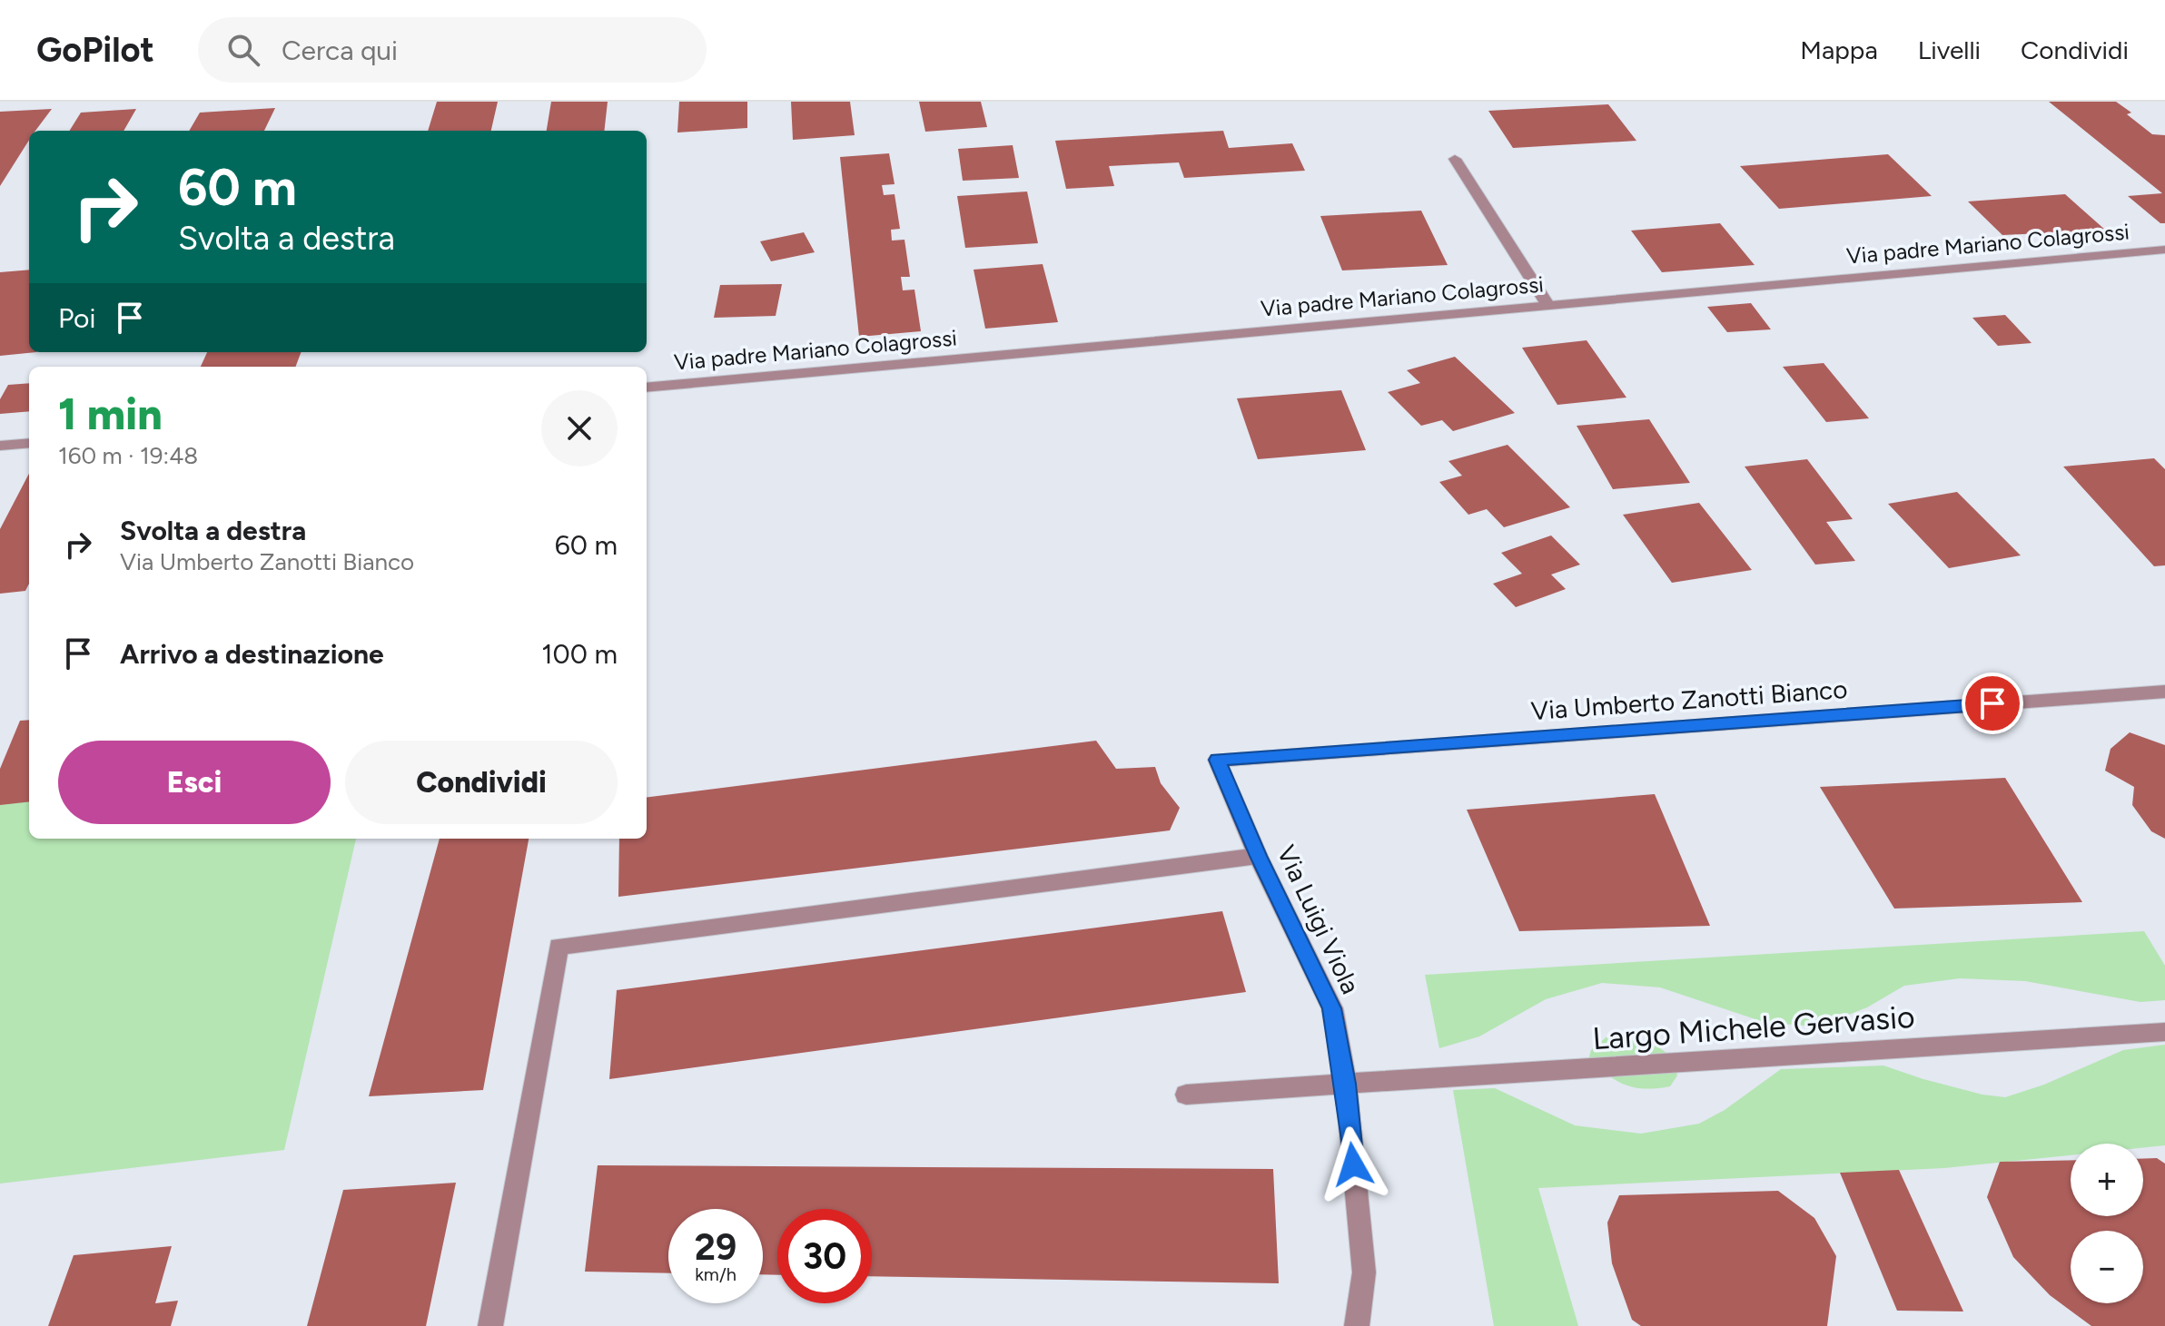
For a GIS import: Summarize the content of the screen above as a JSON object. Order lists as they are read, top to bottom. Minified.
{"streets":{"street":["Via padre Mariano Colagrossi","Via Umberto Zanotti Bianco","Via Luigi Viola","Largo Michele Gervasio"]},"crossings":[["Via Umberto Zanotti Bianco","Via Luigi Viola"],["Via Luigi Viola","Largo Michele Gervasio"]],"page":{"header":"GoPilot","search":"Cerca qui","nav":["Mappa","Livelli","Condividi"],"turn":["60 m","Svolta a destra"],"then":"Poi","heading":["1 min","160 m · 19:48"],"list":[{"name":"Svolta a destra","note":"Via Umberto Zanotti Bianco","value":"60 m"},{"name":"Arrivo a destinazione","value":"100 m"}],"buttons":["Esci","Condividi"],"map_buttons":["+","−"],"speed":"29 km/h","limit":"30"}}
